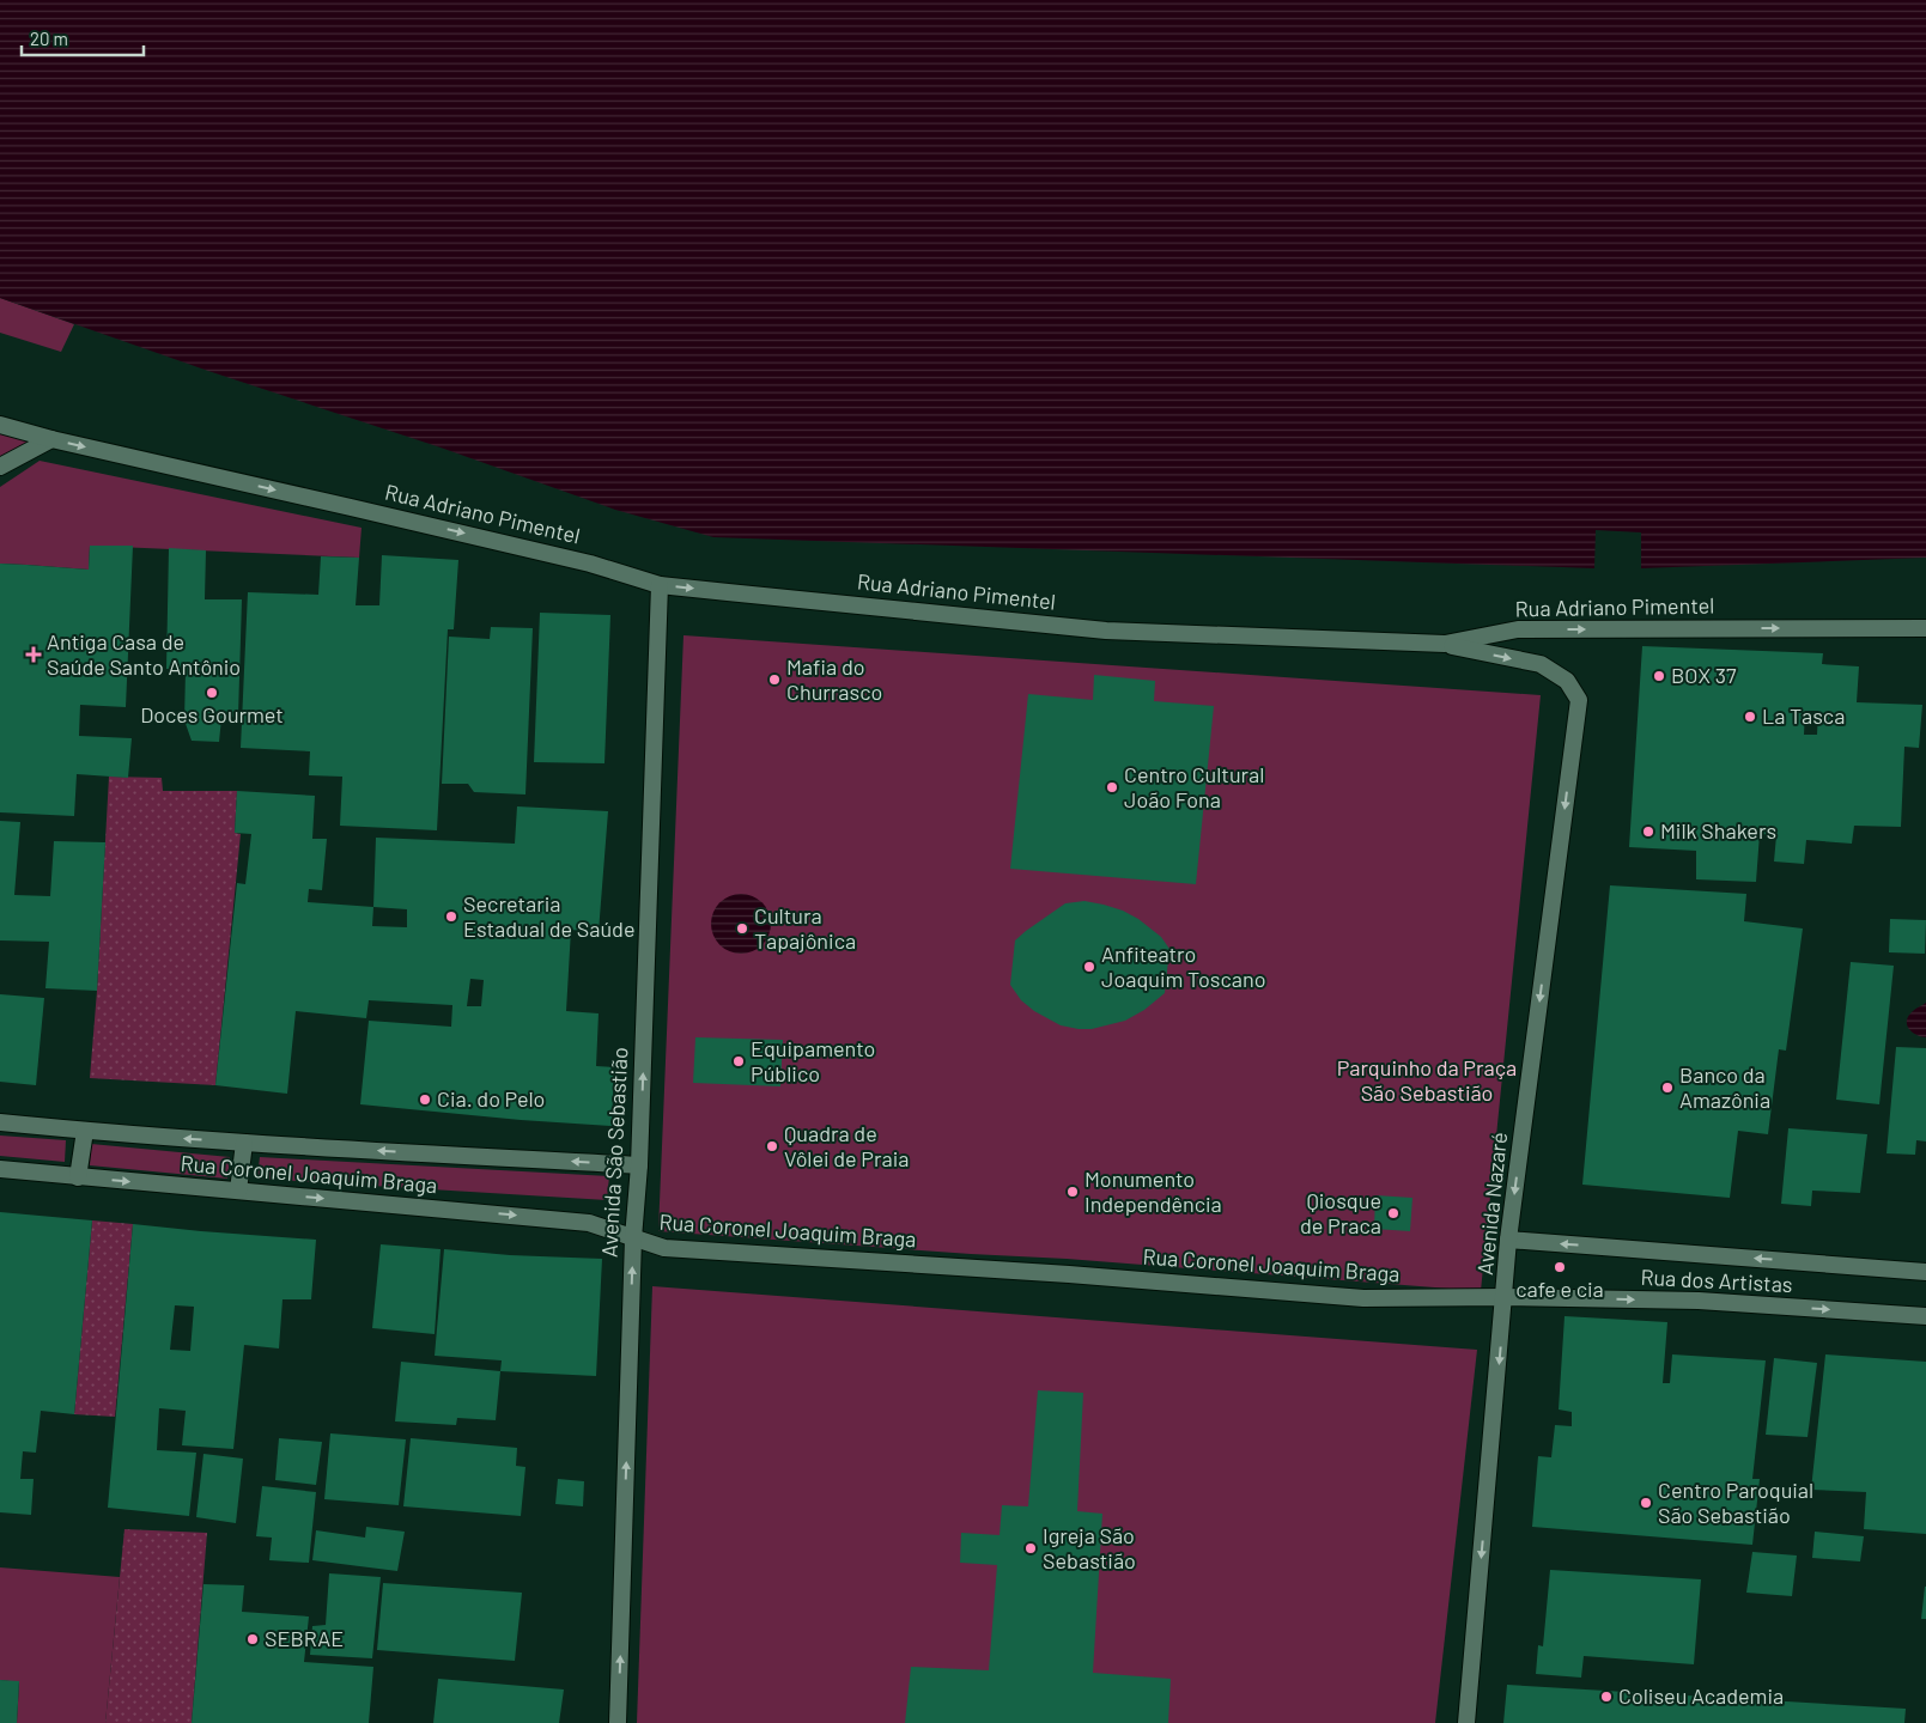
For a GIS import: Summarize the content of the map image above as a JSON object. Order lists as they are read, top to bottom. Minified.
{"streets":{"street":["Rua Adriano Pimentel","Avenida São Sebastião","Rua Coronel Joaquim Braga","Avenida Nazaré","Rua dos Artistas"]},"crossings":[["Rua Adriano Pimentel","Avenida São Sebastião"],["Rua Adriano Pimentel","Avenida Nazaré"],["Avenida São Sebastião","Rua Coronel Joaquim Braga"],["Rua Coronel Joaquim Braga","Avenida Nazaré"],["Rua Coronel Joaquim Braga","Rua dos Artistas"],["Avenida Nazaré","Rua dos Artistas"]],"one_way":["Rua Adriano Pimentel","Avenida São Sebastião","Avenida Nazaré"],"parks":["Parquinho da Praça São Sebastião"],"places":{"health":["Antiga Casa de Saúde Santo Antônio"],"other":["BOX 37","Mafia do Churrasco","Doces Gourmet","La Tasca","Centro Cultural João Fona","Milk Shakers","Secretaria Estadual de Saúde","Cultura Tapajônica","Anfiteatro Joaquim Toscano","Equipamento Público","Banco da Amazônia","Cia. do Pelo","Quadra de Vôlei de Praia","Monumento Independência","Qiosque de Praca","cafe e cia","Centro Paroquial São Sebastião","Igreja São Sebastião","SEBRAE","Coliseu Academia"]},"scale_bar":"20 m"}
